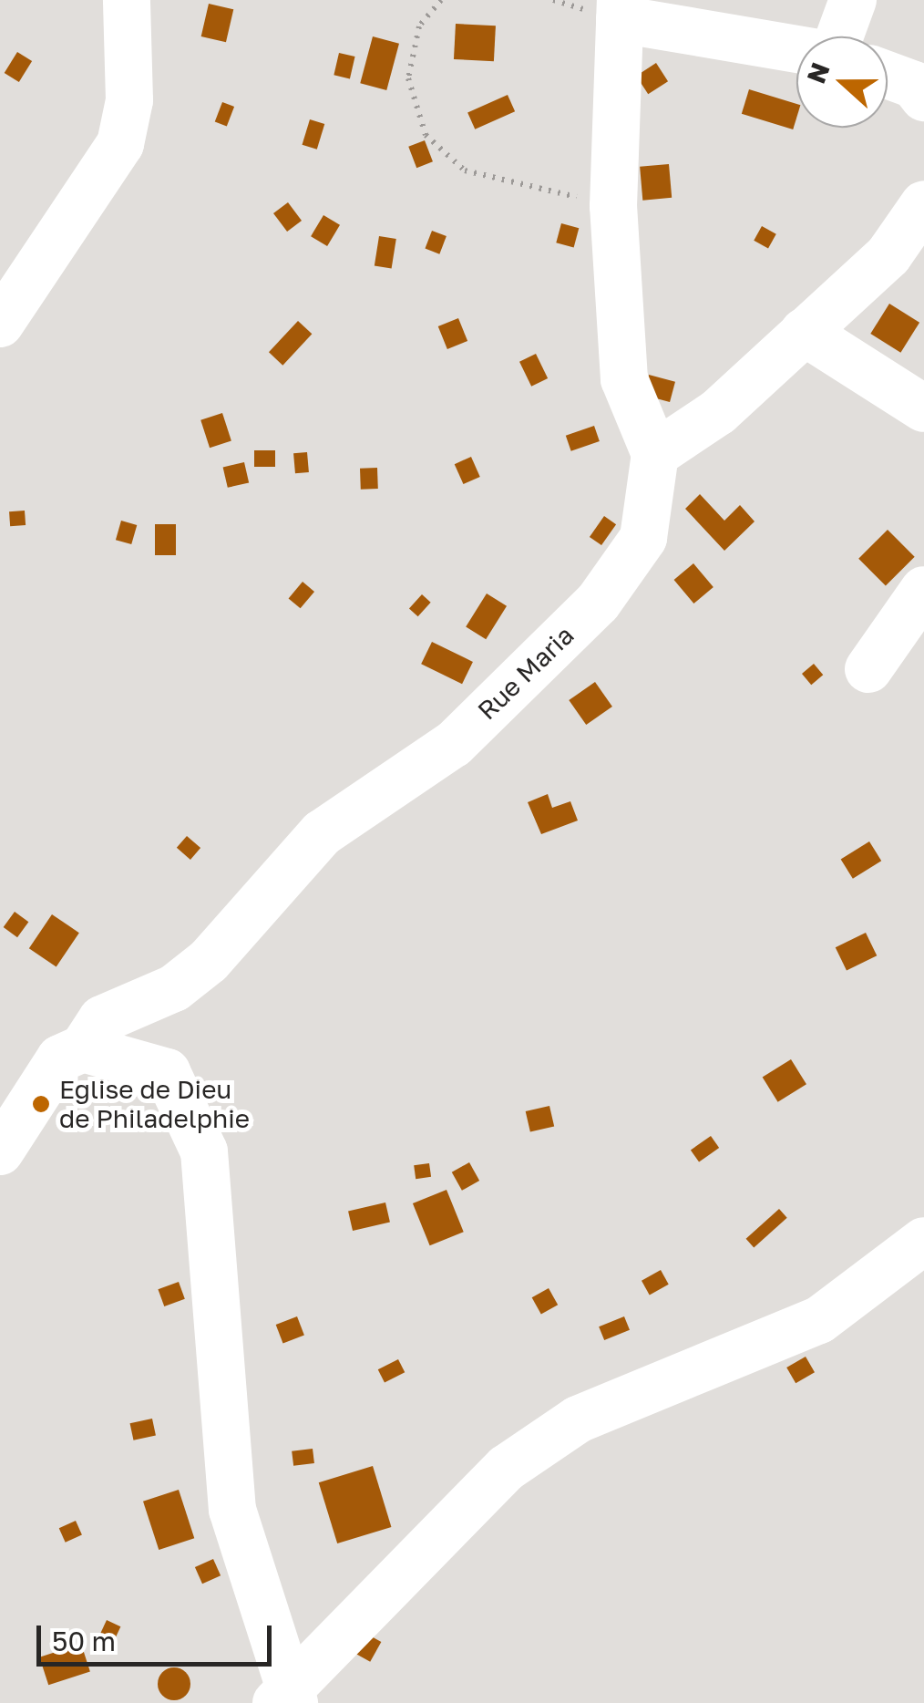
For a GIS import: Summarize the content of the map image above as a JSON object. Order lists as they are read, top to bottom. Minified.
{"streets":{"street":["Rue Maria"]},"places":["Eglise de Dieu de Philadelphie"],"scale_bar":"50 m","north":"left"}
